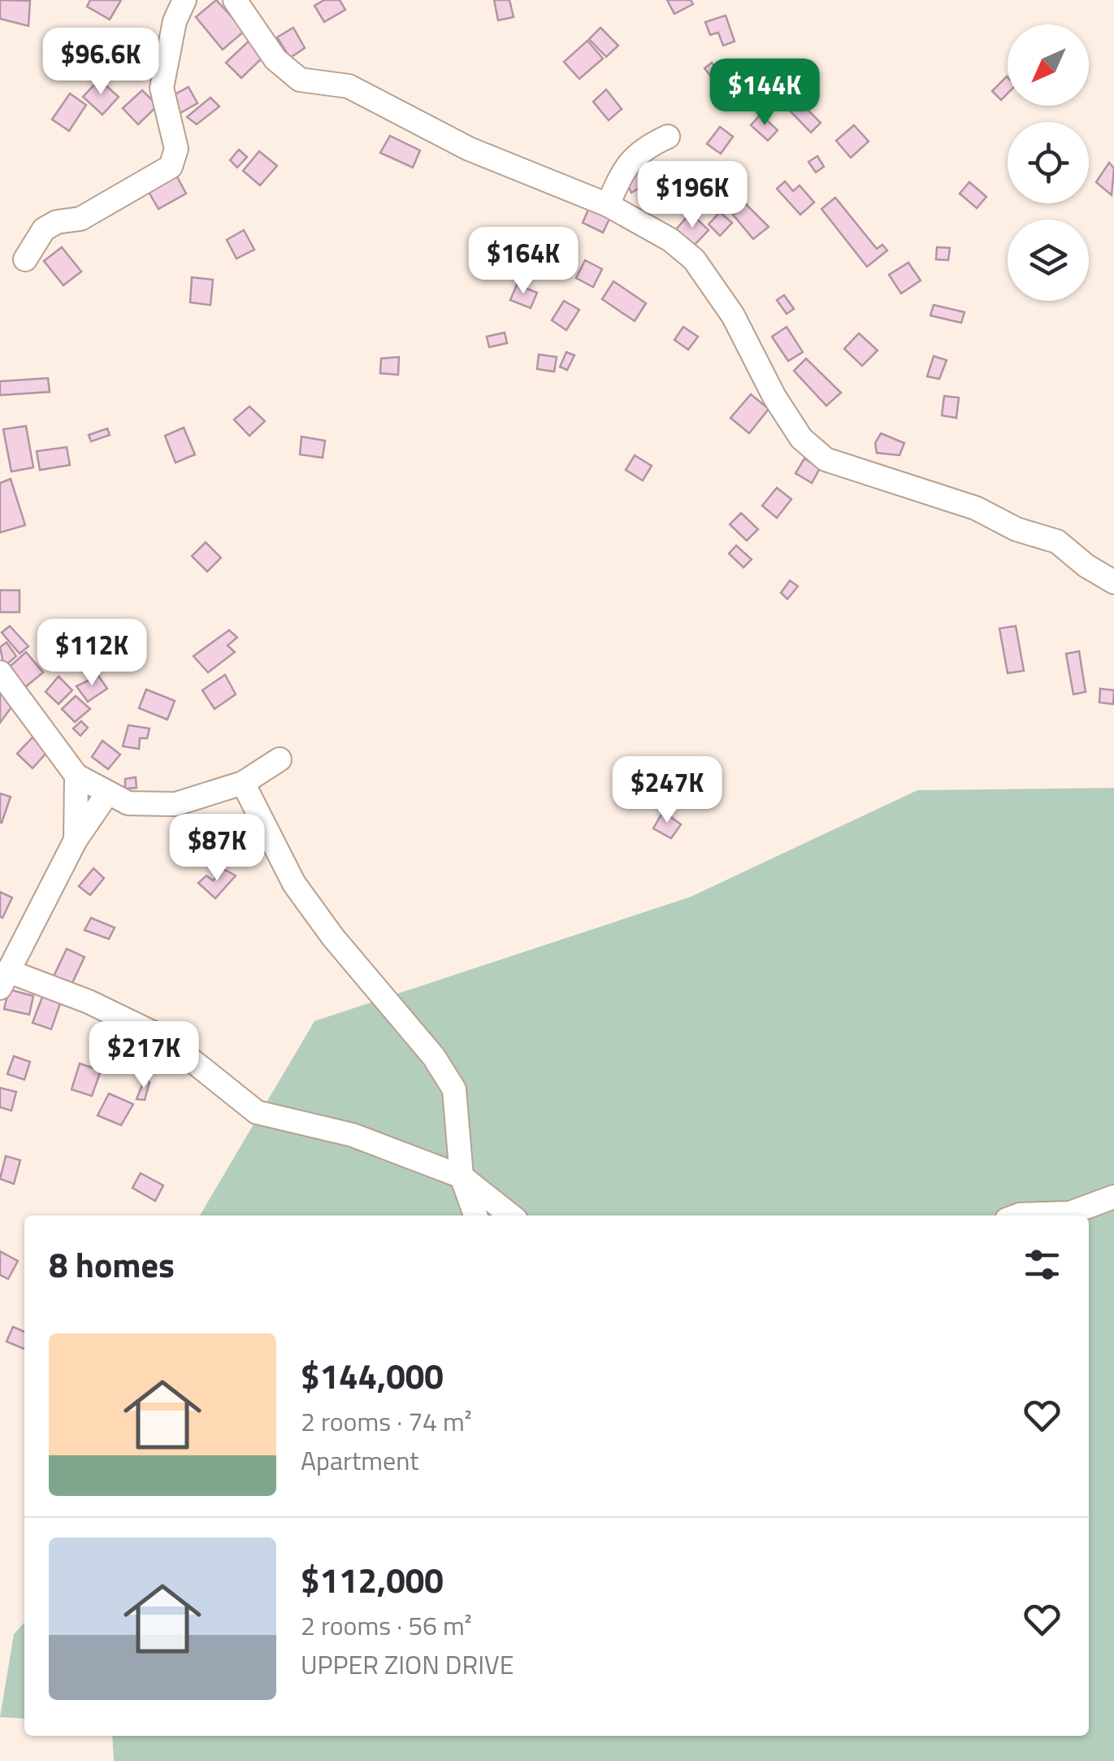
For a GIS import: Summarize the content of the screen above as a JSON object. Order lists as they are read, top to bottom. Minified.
{"north":"bottom left","page":{"price":["$96.6K","$144K","$196K","$164K","$112K","$247K","$87K","$217K"],"heading":"8 homes","list":[{"name":"$144,000","note":"2 rooms · 74 m² · Apartment"},{"name":"$112,000","note":"2 rooms · 56 m² · UPPER ZION DRIVE"}]}}
